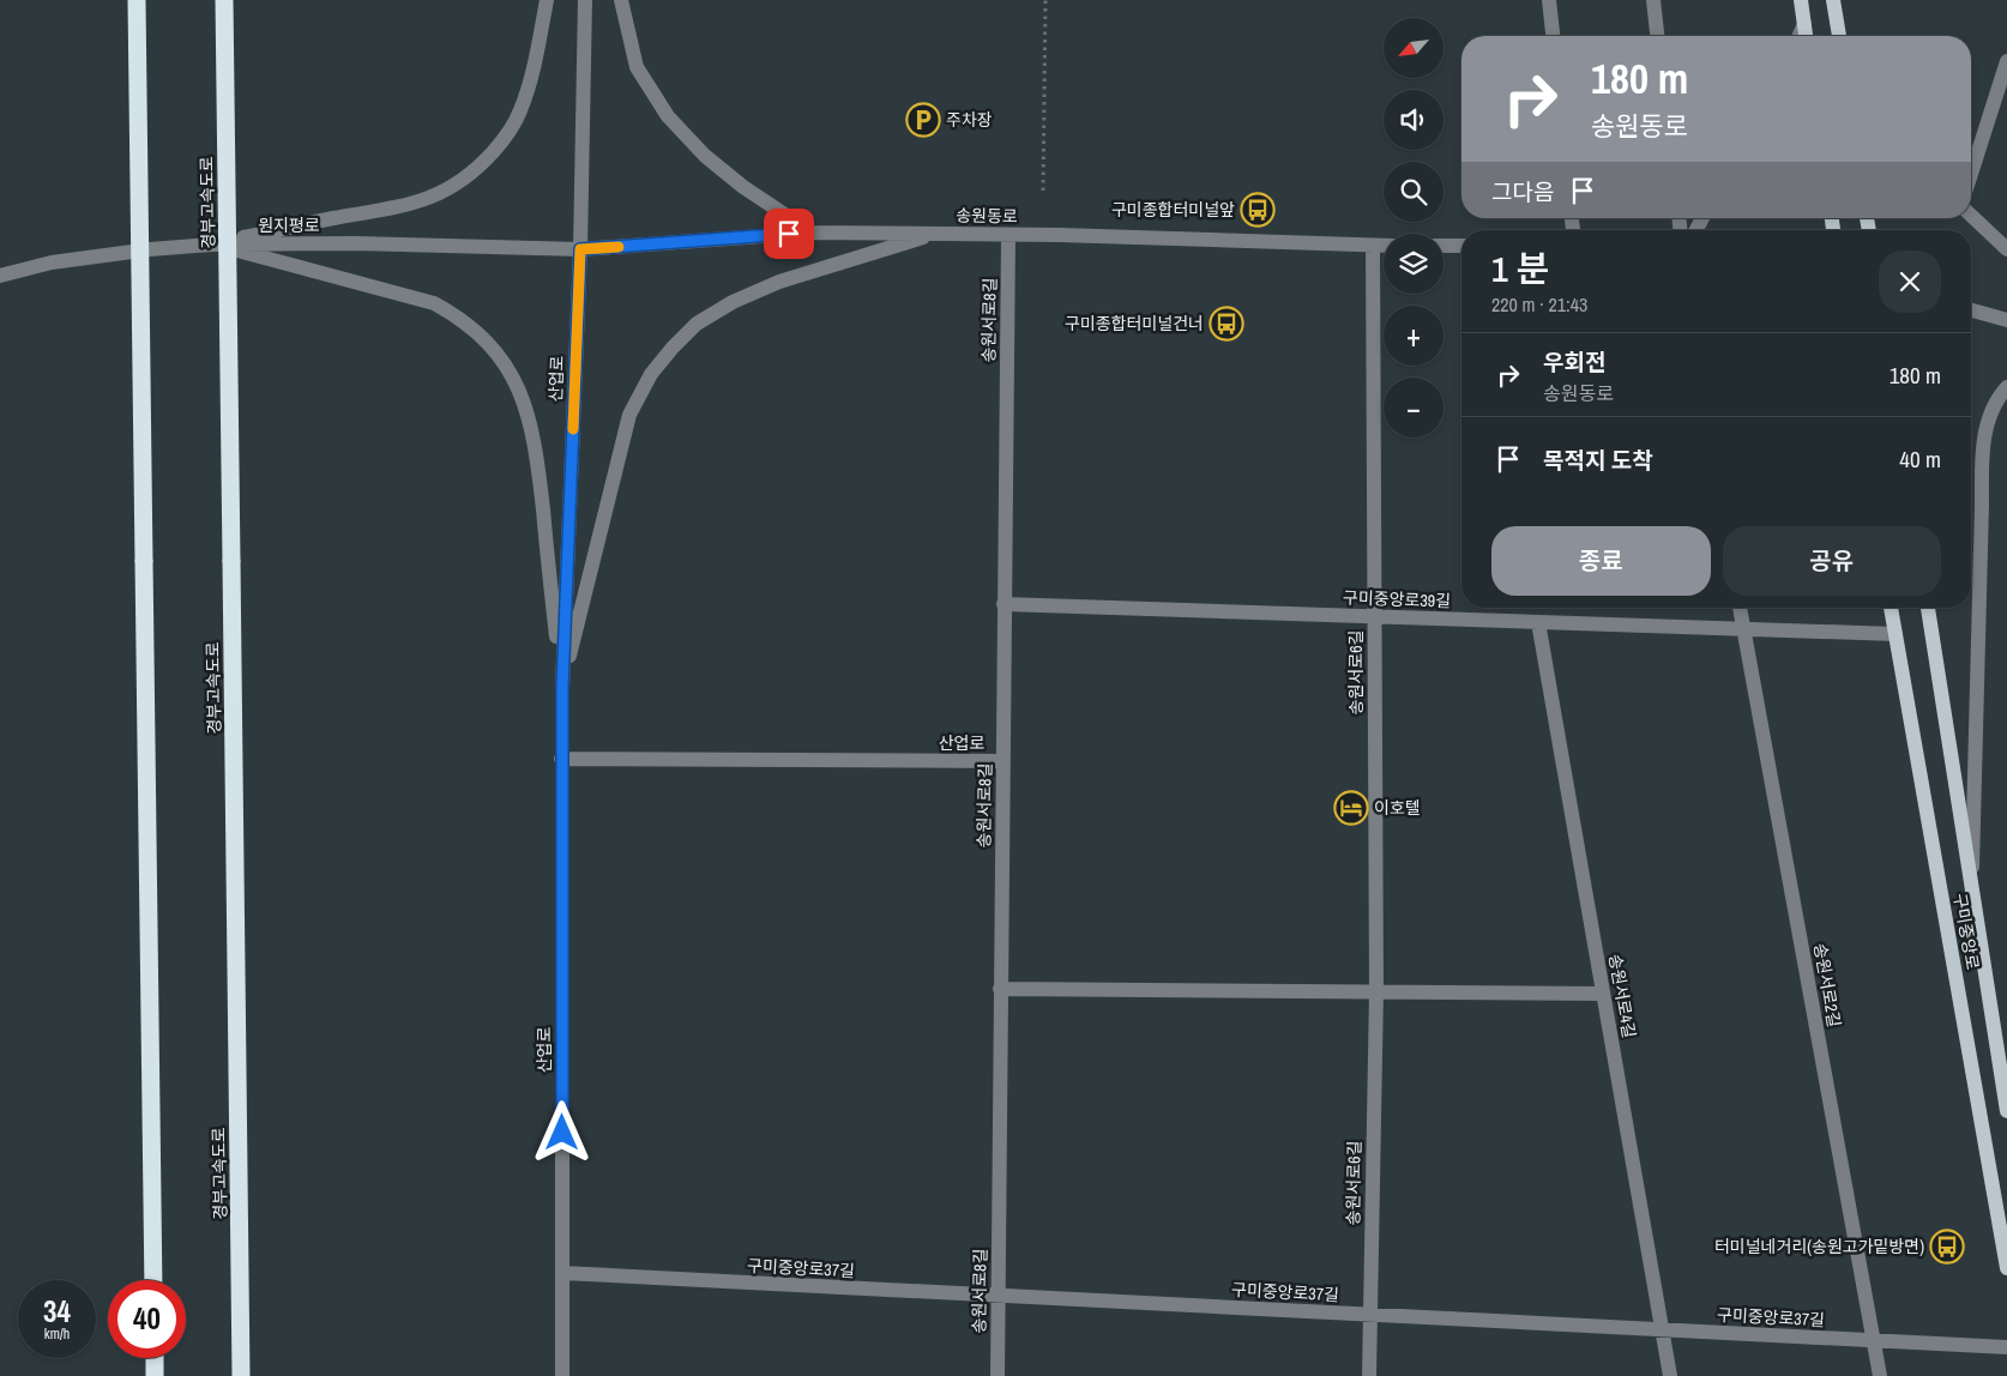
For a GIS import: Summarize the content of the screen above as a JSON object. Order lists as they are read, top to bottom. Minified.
{"streets":{"highway":["경부고속도로"],"main road":["구미중앙로"],"street":["송원동로","원지평로","송원서로8길","산업로","구미중앙로39길","송원서로6길","송원서로2길","송원서로4길","구미중앙로37길"]},"crossings":[["송원동로","원지평로"],["송원동로","송원서로8길"],["송원동로","산업로"],["송원동로","송원서로6길"],["원지평로","산업로"],["송원서로8길","산업로"],["송원서로8길","구미중앙로39길"],["송원서로8길","구미중앙로37길"],["산업로","구미중앙로37길"],["구미중앙로39길","송원서로6길"],["구미중앙로39길","구미중앙로"],["구미중앙로39길","송원서로2길"],["구미중앙로39길","송원서로4길"],["송원서로6길","구미중앙로37길"],["송원서로2길","구미중앙로37길"],["송원서로4길","구미중앙로37길"]],"places":{"parking":["주차장"],"bus stop":["구미종합터미널앞","구미종합터미널건너","터미널네거리(송원고가밑방면)"],"hotel":["이호텔"]},"north":"bottom left","page":{"map_buttons":["+","−"],"turn":["180 m","송원동로"],"then":"그다음","heading":["1 분","220 m · 21:43"],"list":[{"name":"우회전","note":"송원동로","value":"180 m"},{"name":"목적지 도착","value":"40 m"}],"buttons":["종료","공유"],"speed":"34 km/h","limit":"40"}}
